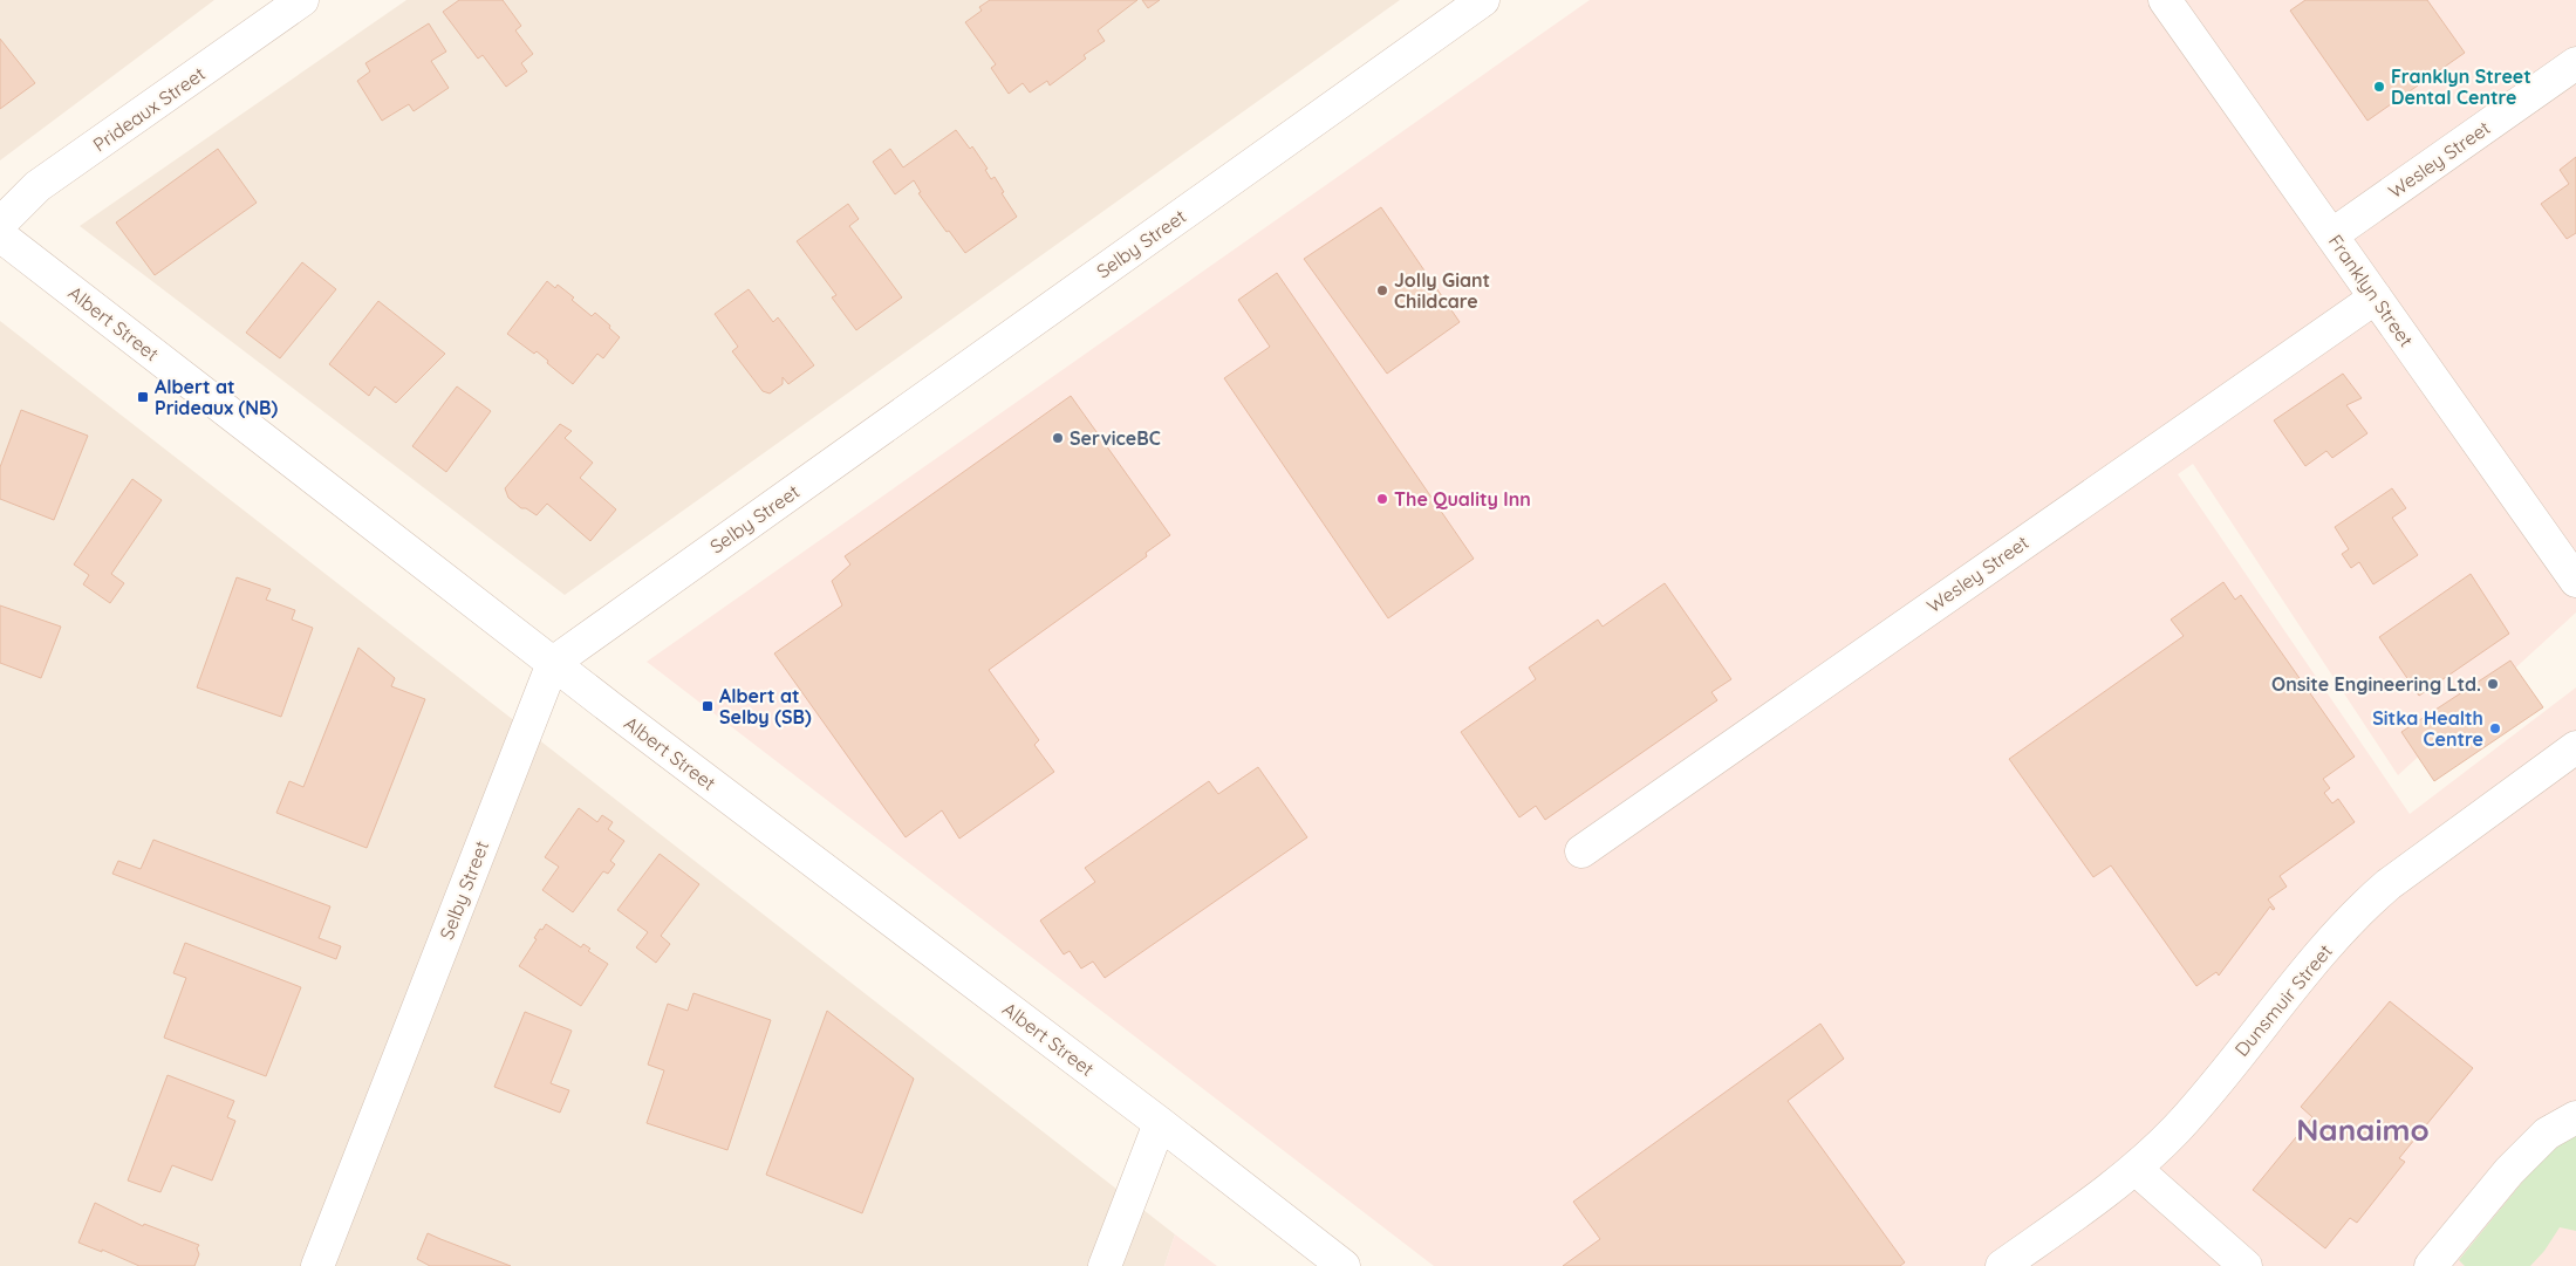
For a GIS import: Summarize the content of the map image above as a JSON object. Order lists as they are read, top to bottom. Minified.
{"streets":{"street":["Prideaux Street","Wesley Street","Selby Street","Franklyn Street","Albert Street","Dunsmuir Street"]},"crossings":[["Wesley Street","Franklyn Street"],["Selby Street","Albert Street"]],"districts":["Nanaimo"],"places":{"other":["Franklyn Street Dental Centre","Jolly Giant Childcare","ServiceBC","The Quality Inn","Onsite Engineering Ltd.","Sitka Health Centre"],"transit":["Albert at Prideaux (NB)","Albert at Selby (SB)"]}}
